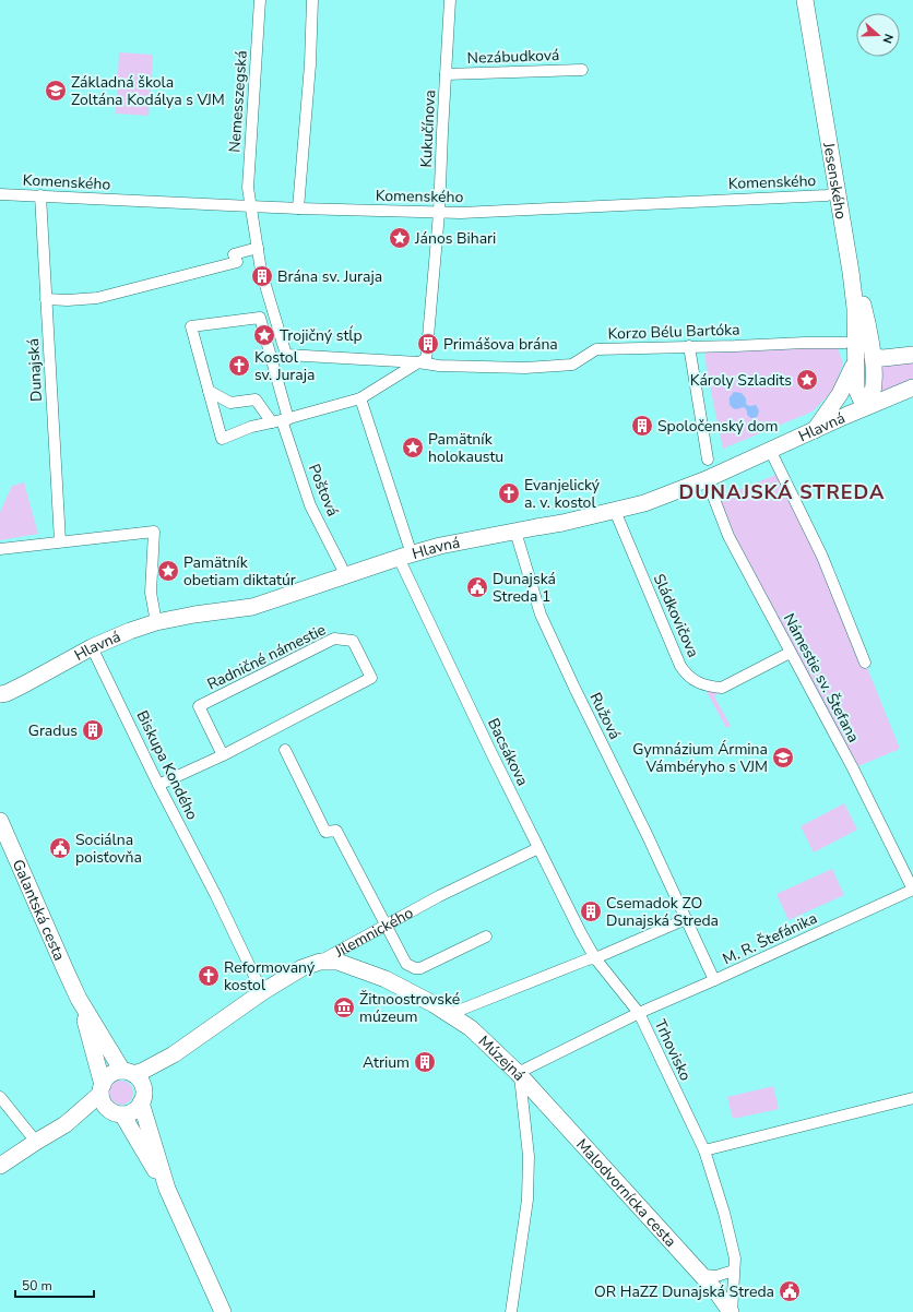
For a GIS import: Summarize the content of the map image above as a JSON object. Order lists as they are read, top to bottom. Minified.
{"streets":{"main road":["Jesenského","Hlavná","Galantská cesta","Jilemnického","Múzejná","Malodvornícka cesta"],"street":["Nezábudková","Nemesszegská","Kukučínova","Komenského","Korzo Bélu Bartóka","Dunajská","Poštová","Sládkovičova","Radničné námestie","Námestie sv. Štefana","Ružová","Bacsákova","Biskupa Kondého","M. R. Štefánika","Trhovisko"]},"crossings":[["Nezábudková","Kukučínova"],["Nemesszegská","Komenského"],["Nemesszegská","Korzo Bélu Bartóka"],["Kukučínova","Komenského"],["Jesenského","Komenského"],["Jesenského","Hlavná"],["Komenského","Dunajská"],["Hlavná","Sládkovičova"],["Hlavná","Námestie sv. Štefana"],["Hlavná","Ružová"],["Hlavná","Bacsákova"],["Hlavná","Biskupa Kondého"],["Sládkovičova","Námestie sv. Štefana"],["Radničné námestie","Biskupa Kondého"],["Námestie sv. Štefana","M. R. Štefánika"],["Ružová","M. R. Štefánika"],["Bacsákova","Jilemnického"],["Bacsákova","M. R. Štefánika"],["Bacsákova","Trhovisko"],["Biskupa Kondého","Jilemnického"],["Galantská cesta","Jilemnického"],["Jilemnického","Múzejná"],["M. R. Štefánika","Trhovisko"],["Trhovisko","Múzejná"],["Trhovisko","Malodvornícka cesta"],["Múzejná","Malodvornícka cesta"]],"districts":["DUNAJSKÁ STREDA"],"places":{"school or university":["Základná škola Zoltána Kodálya s VJM","Gymnázium Ármina Vámbéryho s VJM"],"place":["János Bihari","Trojičný stĺp","Károly Szladits","Pamätník holokaustu","Pamätník obetiam diktatúr"],"building":["Brána sv. Juraja","Primášova brána","Spoločenský dom","Gradus","Csemadok ZO Dunajská Streda","Atrium"],"church":["Kostol sv. Juraja","Evanjelický a. v. kostol","Reformovaný kostol"],"public building":["Dunajská Streda 1","Sociálna poisťovňa","OR HaZZ Dunajská Streda"],"museum":["Žitnoostrovské múzeum"]},"scale_bar":"50 m","north":"right"}
